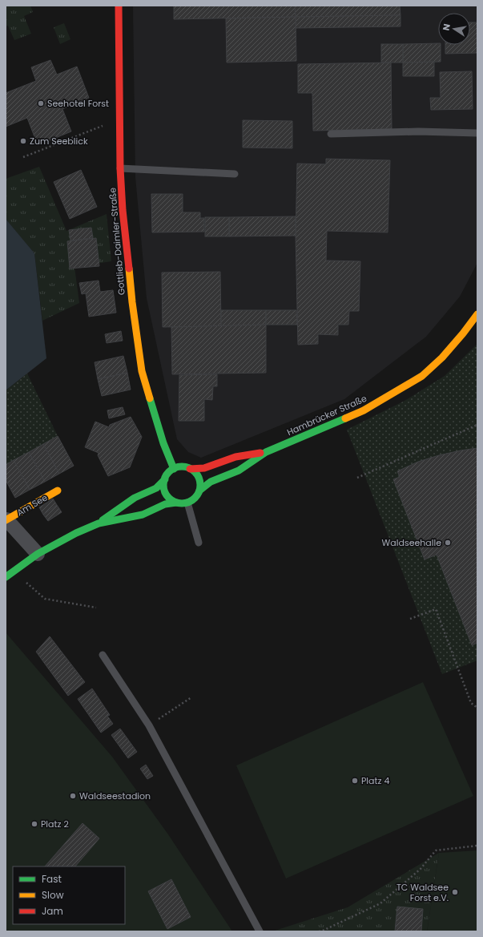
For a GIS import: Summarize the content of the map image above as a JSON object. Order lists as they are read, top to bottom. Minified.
{"streets":{"street":["Gottlieb-Daimler-Straße","Hambrücker Straße","Am See"]},"crossings":[["Gottlieb-Daimler-Straße","Hambrücker Straße"]],"places":["Seehotel Forst","Zum Seeblick","Waldseehalle","Platz 4","Waldseestadion","Platz 2","TC Waldsee Forst e.V."],"legend":["Fast","Slow","Jam"],"north":"left"}
